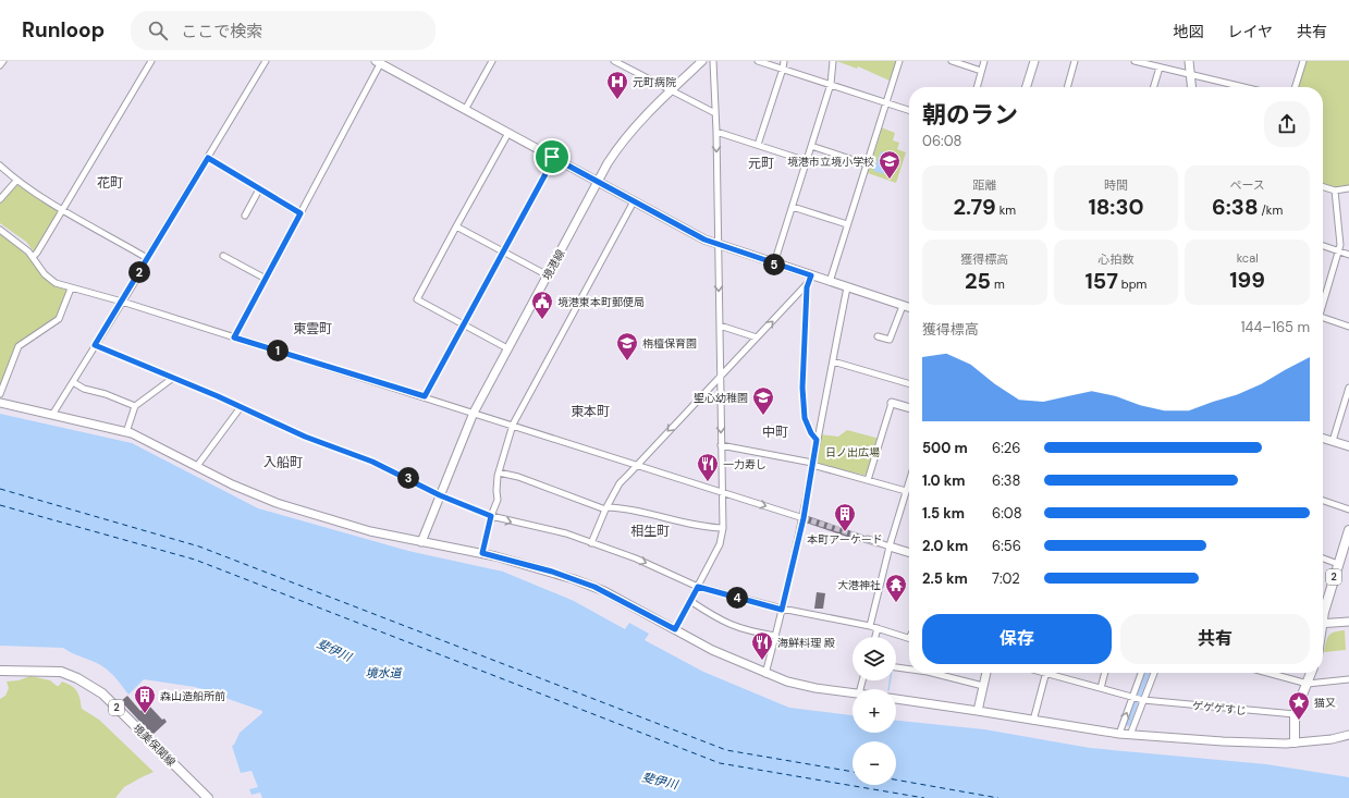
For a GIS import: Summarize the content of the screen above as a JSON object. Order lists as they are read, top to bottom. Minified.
{"streets":{"main road":["2","境美保関線"],"street":["境港線","ゲゲゲすじ"]},"districts":["元町","花町","東雲町","東本町","中町","入船町","相生町"],"water":["斐伊川","境水道"],"parks":["日ノ出広場"],"places":{"hospital":["元町病院"],"school or university":["境港市立境小学校","栴檀保育園","聖心幼稚園"],"public building":["境港東本町郵便局"],"restaurant":["一力寿し","海鮮料理 殿"],"building":["本町アーケード","森山造船所前"],"temple":["大港神社"],"place":["猫又"]},"page":{"header":"Runloop","search":"ここで検索","nav":["地図","レイヤ","共有"],"heading":["朝のラン","06:08"],"stats":[["距離","2.79 km"],["時間","18:30"],["ペース","6:38 /km"],["獲得標高","25 m"],["心拍数","157 bpm"],["kcal","199"]],"pins":["5","2","1","3","4"],"chart":["獲得標高","144–165 m"],"list":[{"name":"500 m","note":"6:26"},{"name":"1.0 km","note":"6:38"},{"name":"1.5 km","note":"6:08"},{"name":"2.0 km","note":"6:56"},{"name":"2.5 km","note":"7:02"}],"buttons":["保存","共有"],"map_buttons":["+","−"]}}
